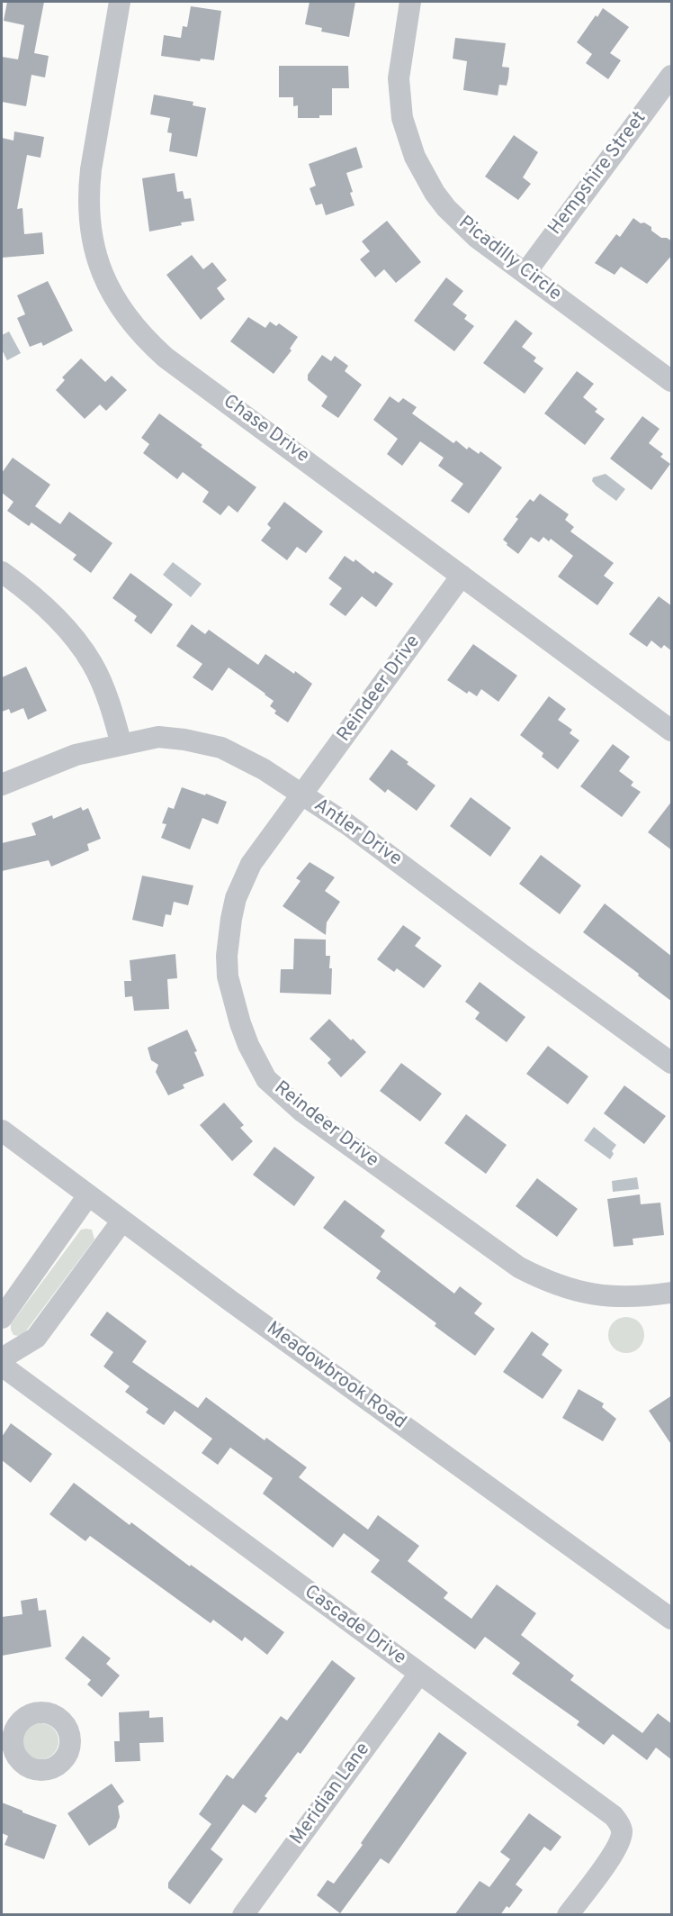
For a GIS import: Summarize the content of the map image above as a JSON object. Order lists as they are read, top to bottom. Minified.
{"streets":{"street":["Hempshire Street","Picadilly Circle","Chase Drive","Reindeer Drive","Antler Drive","Meadowbrook Road","Cascade Drive","Meridian Lane"]},"crossings":[["Hempshire Street","Picadilly Circle"],["Chase Drive","Reindeer Drive"],["Reindeer Drive","Antler Drive"],["Cascade Drive","Meridian Lane"]]}
